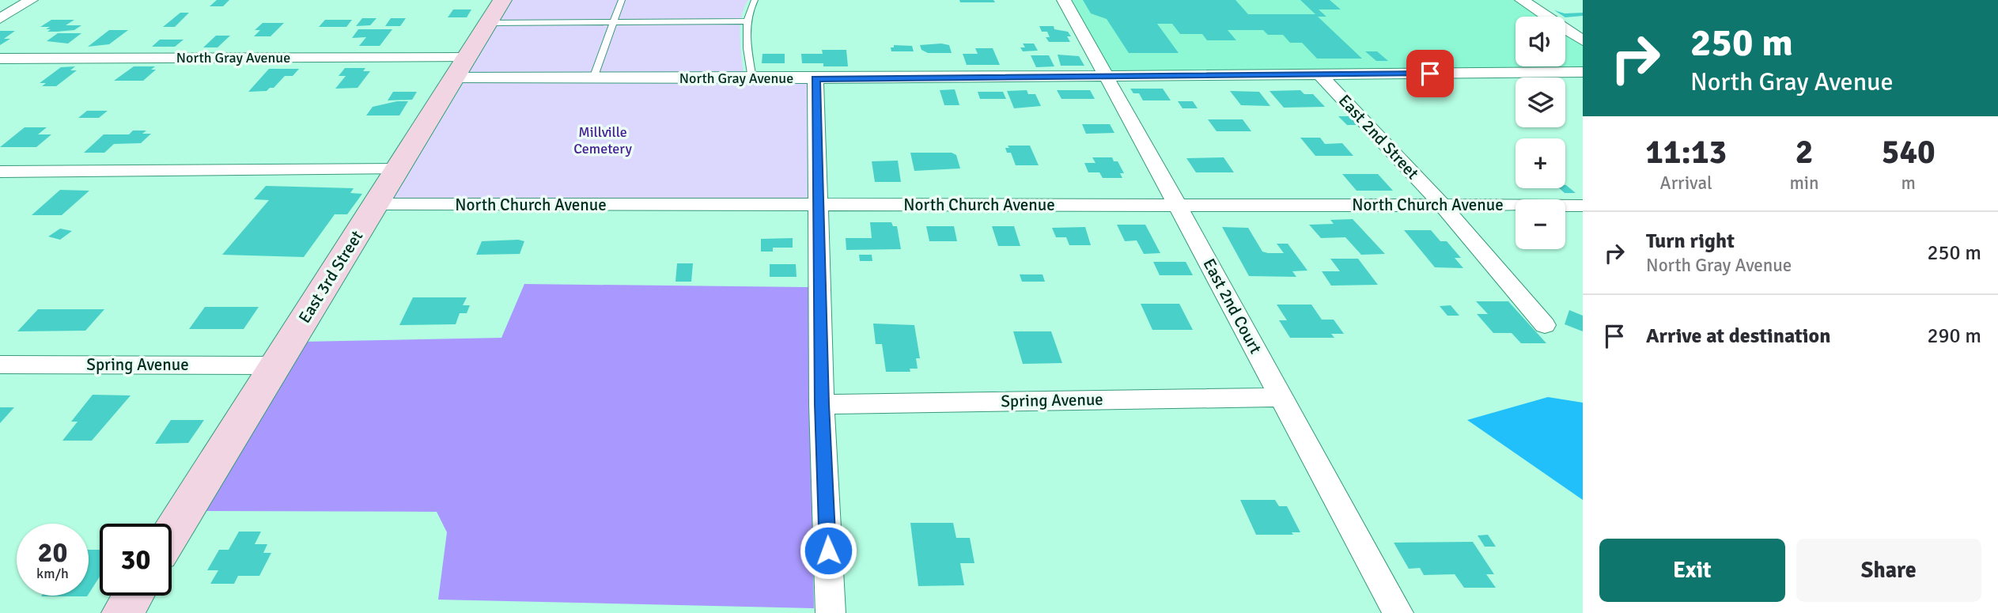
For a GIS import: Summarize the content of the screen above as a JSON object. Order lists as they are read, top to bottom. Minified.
{"streets":{"street":["North Gray Avenue","East 2nd Street","North Church Avenue","East 3rd Street","East 2nd Court","Spring Avenue"]},"crossings":[["North Gray Avenue","East 2nd Street"],["North Gray Avenue","East 3rd Street"],["North Gray Avenue","East 2nd Court"],["East 2nd Street","North Church Avenue"],["North Church Avenue","East 3rd Street"],["North Church Avenue","East 2nd Court"],["East 3rd Street","Spring Avenue"],["East 2nd Court","Spring Avenue"]],"parks":["Millville Cemetery"],"page":{"turn":["250 m","North Gray Avenue"],"map_buttons":["+","−"],"eta":["11:13","Arrival","2","min","540","m"],"list":[{"name":"Turn right","note":"North Gray Avenue","value":"250 m"},{"name":"Arrive at destination","value":"290 m"}],"speed":"20 km/h","limit":"30","buttons":["Exit","Share"]}}
